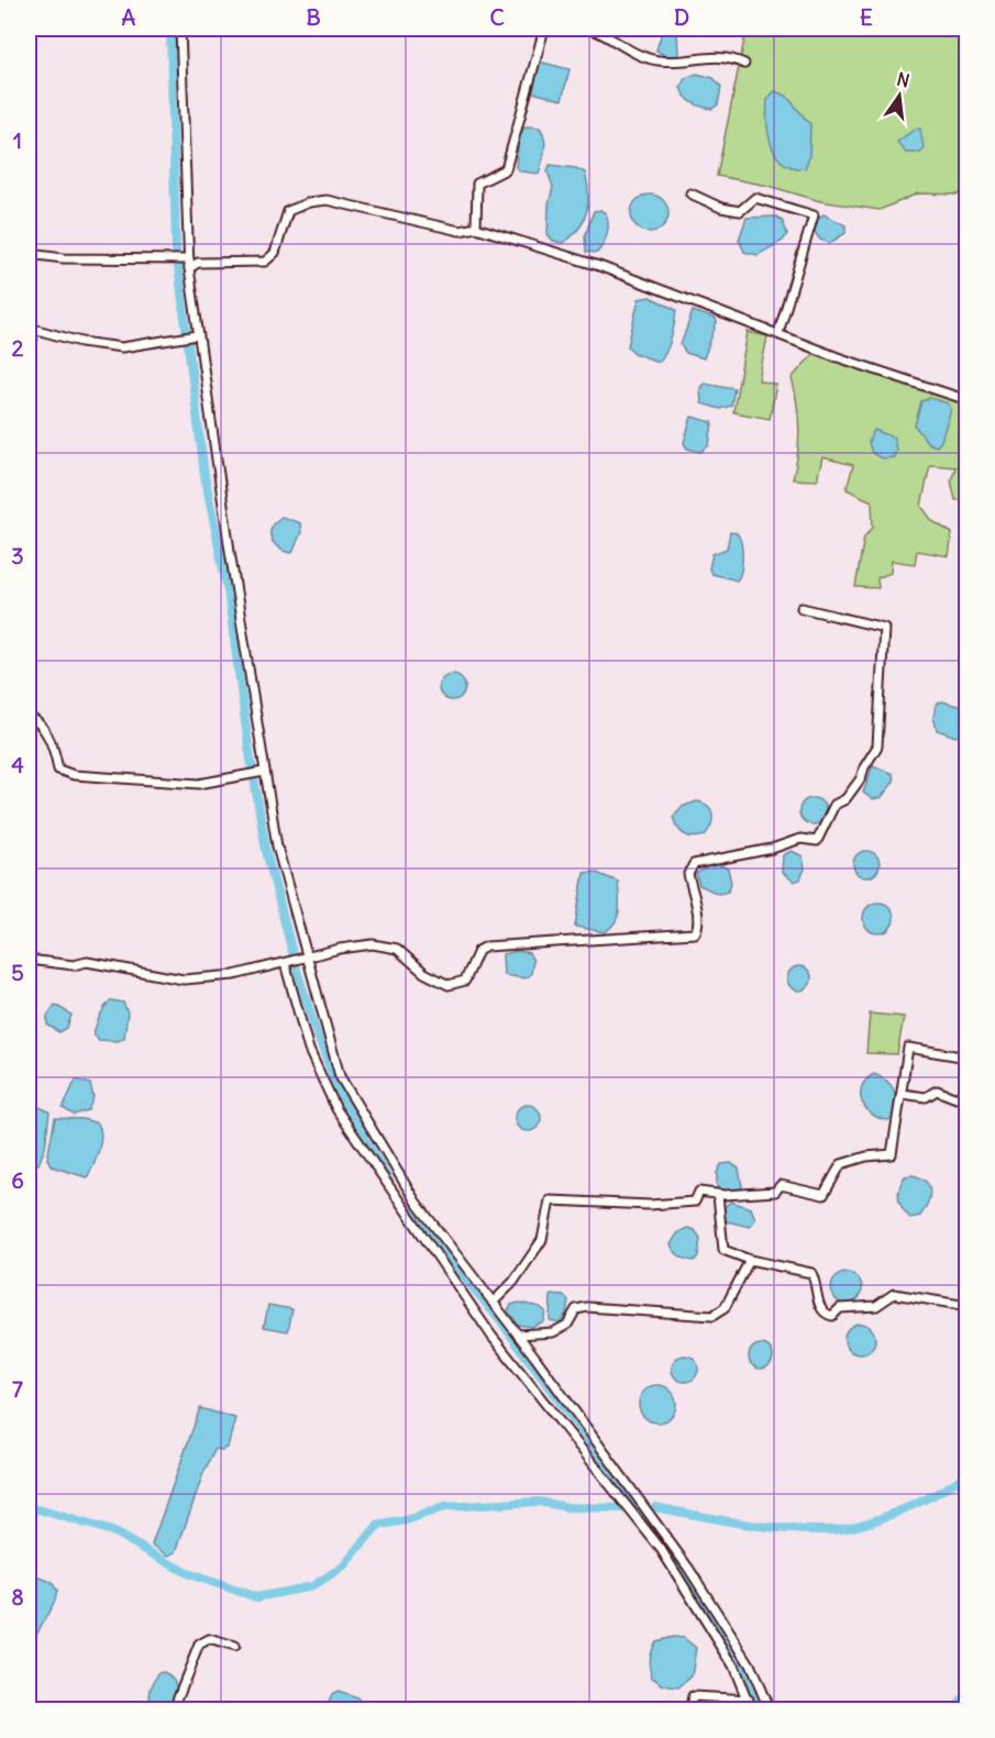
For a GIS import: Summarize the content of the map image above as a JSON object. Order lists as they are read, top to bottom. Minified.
{"north":"top","grid":{"columns":["A","B","C","D","E"],"rows":["1","2","3","4","5","6","7","8"]}}
